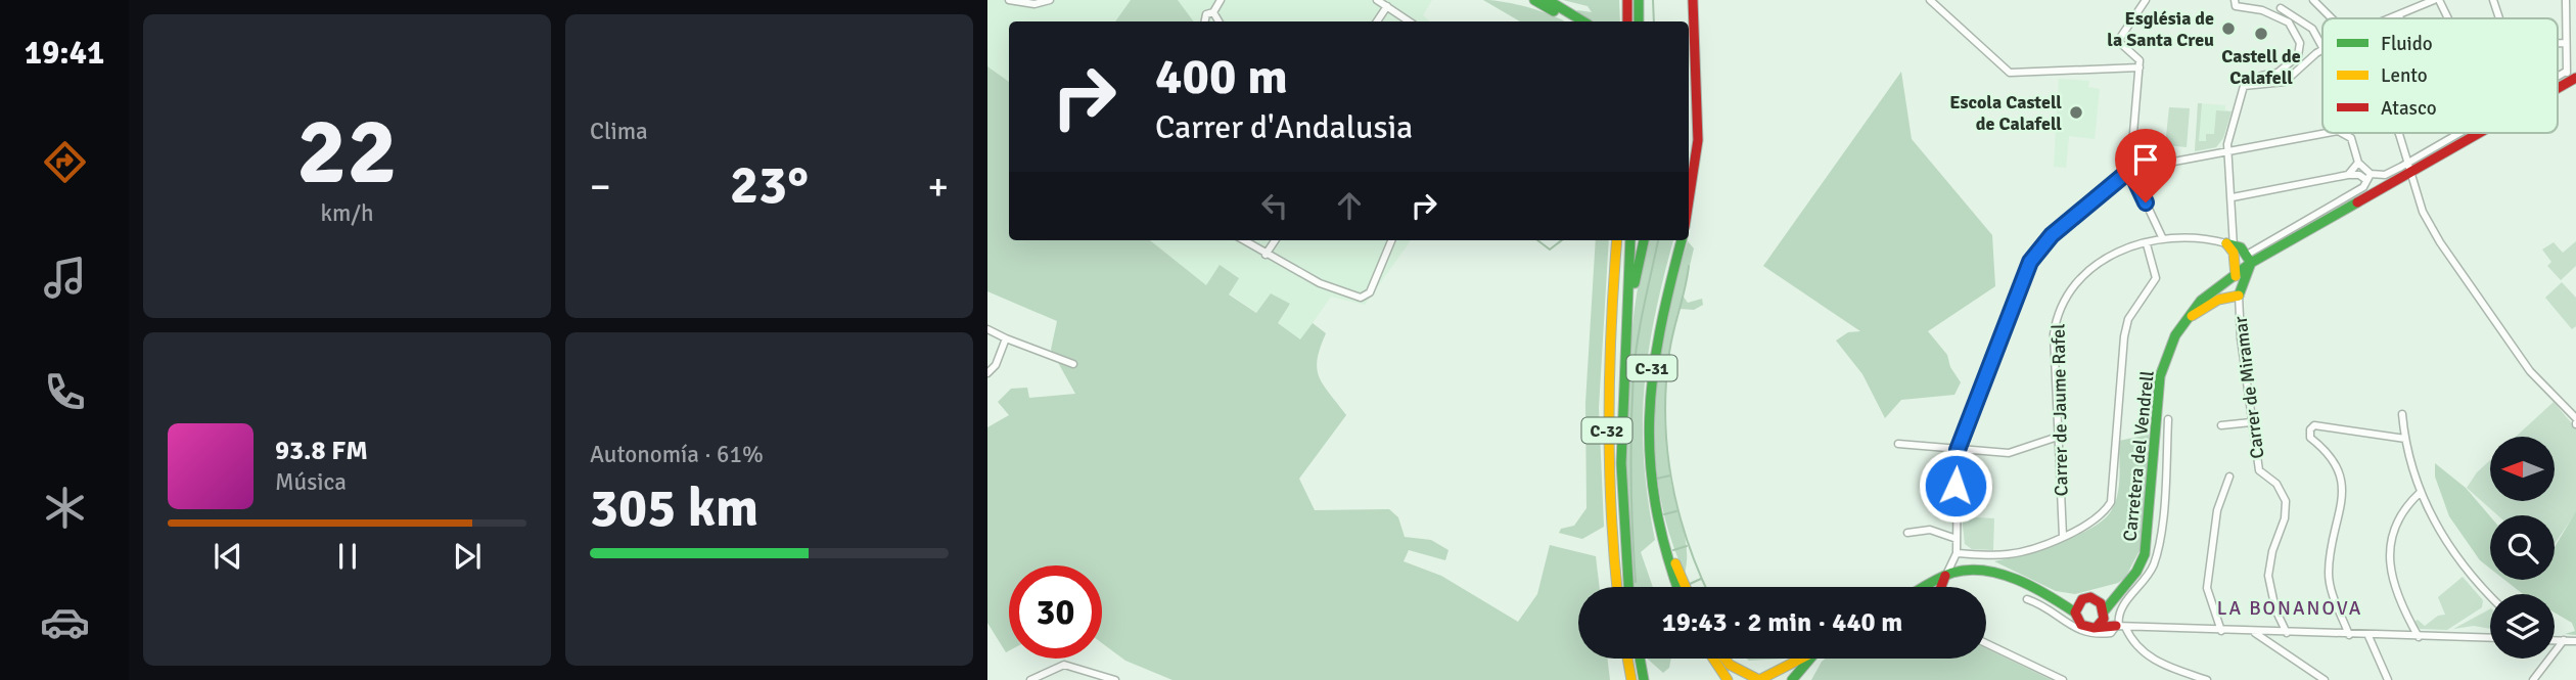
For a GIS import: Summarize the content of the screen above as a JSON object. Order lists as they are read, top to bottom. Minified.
{"streets":{"main road":["C-31","C-32","Carretera del Vendrell"],"street":["Carrer de Miramar","Carrer de Jaume Rafel"]},"districts":["LA BONANOVA"],"places":["Església de la Santa Creu","Castell de Calafell","Escola Castell de Calafell"],"legend":["Fluido","Lento","Atasco"],"north":"left","page":{"tabs":"19:41","tile":[["22","km/h"],"Clima",["Autonomía · 61%","305 km"]],"turn":["400 m","Carrer d'Andalusia"],"heat":["−","23°","+"],"song":["93.8 FM","Música"],"limit":"30","trip":"19:43 · 2 min · 440 m"}}
